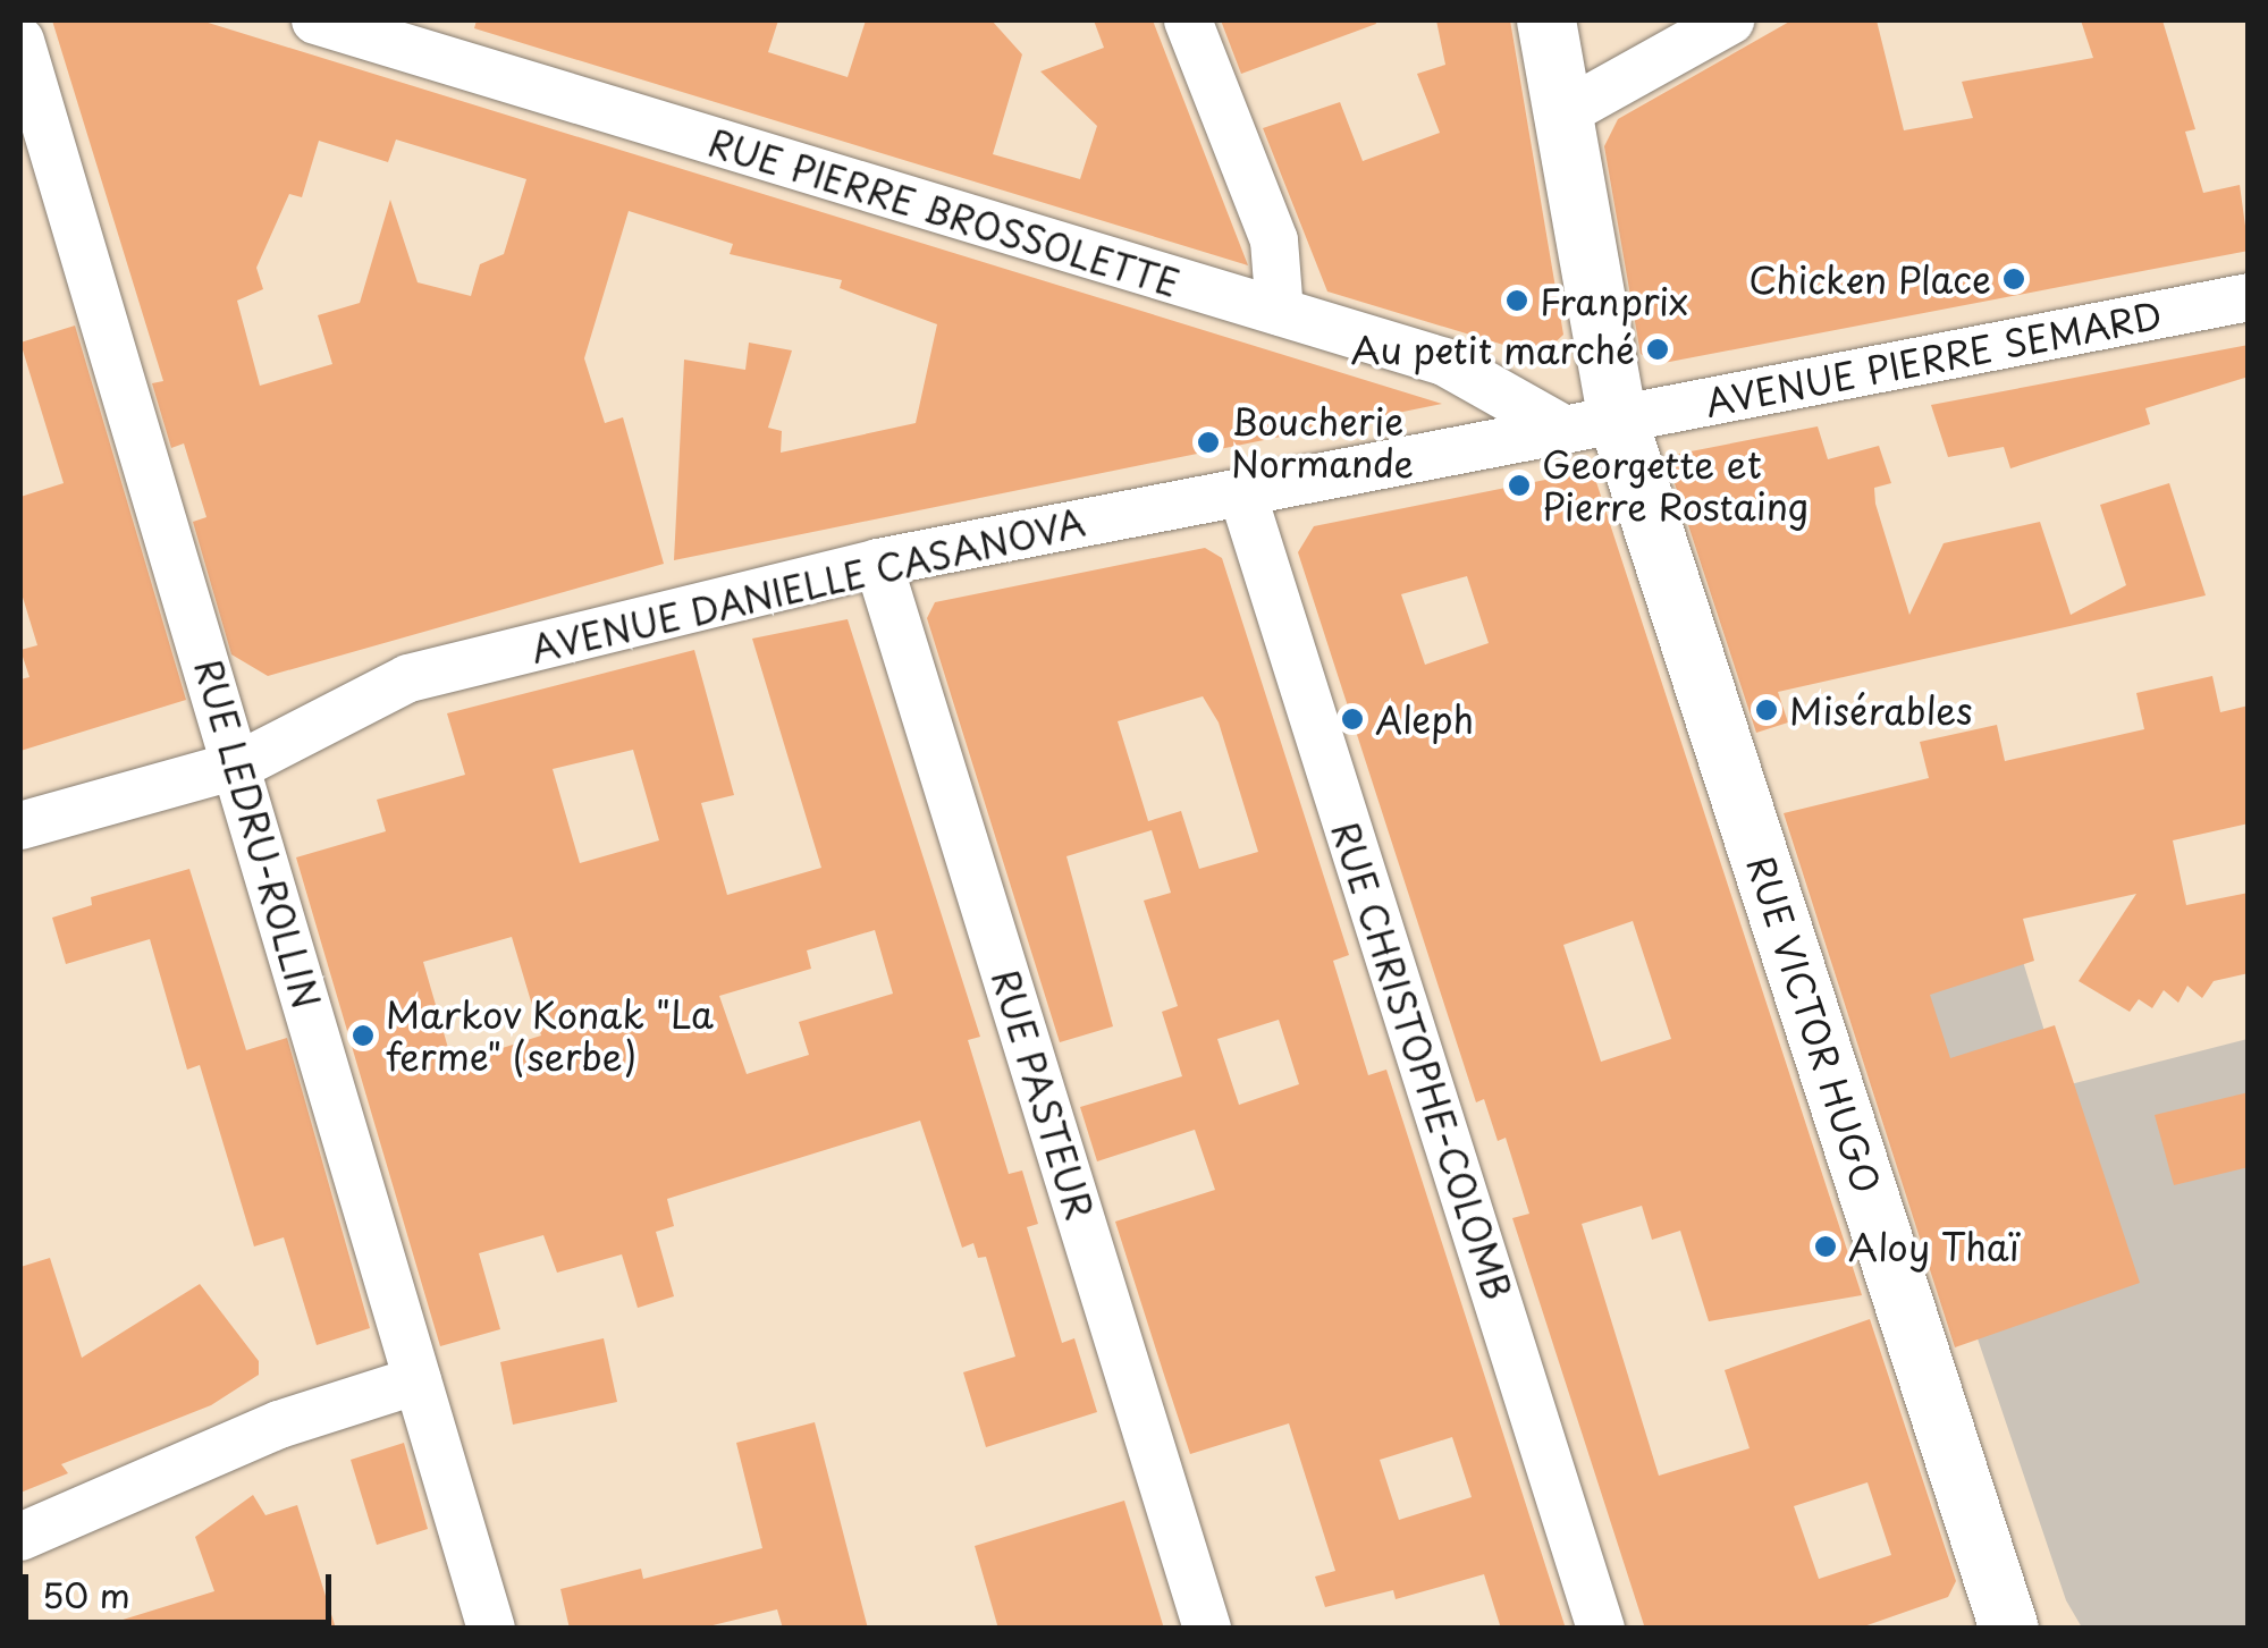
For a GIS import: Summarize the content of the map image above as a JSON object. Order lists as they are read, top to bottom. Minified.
{"streets":{"main road":["RUE VICTOR HUGO"],"street":["RUE PIERRE BROSSOLETTE","AVENUE PIERRE SEMARD","AVENUE DANIELLE CASANOVA","RUE LEDRU-ROLLIN","RUE CHRISTOPHE-COLOMB","RUE PASTEUR"]},"crossings":[["RUE PIERRE BROSSOLETTE","AVENUE DANIELLE CASANOVA"],["AVENUE PIERRE SEMARD","AVENUE DANIELLE CASANOVA"],["AVENUE PIERRE SEMARD","RUE VICTOR HUGO"],["AVENUE DANIELLE CASANOVA","RUE LEDRU-ROLLIN"],["AVENUE DANIELLE CASANOVA","RUE VICTOR HUGO"],["AVENUE DANIELLE CASANOVA","RUE CHRISTOPHE-COLOMB"],["AVENUE DANIELLE CASANOVA","RUE PASTEUR"]],"places":["Chicken Place","Franprix","Au petit marché","Boucherie Normande","Georgette et Pierre Rostaing","Misérables","Aleph","Markov Konak \"La ferme\" (serbe)","Aloy Thaï"],"scale_bar":"50 m"}
